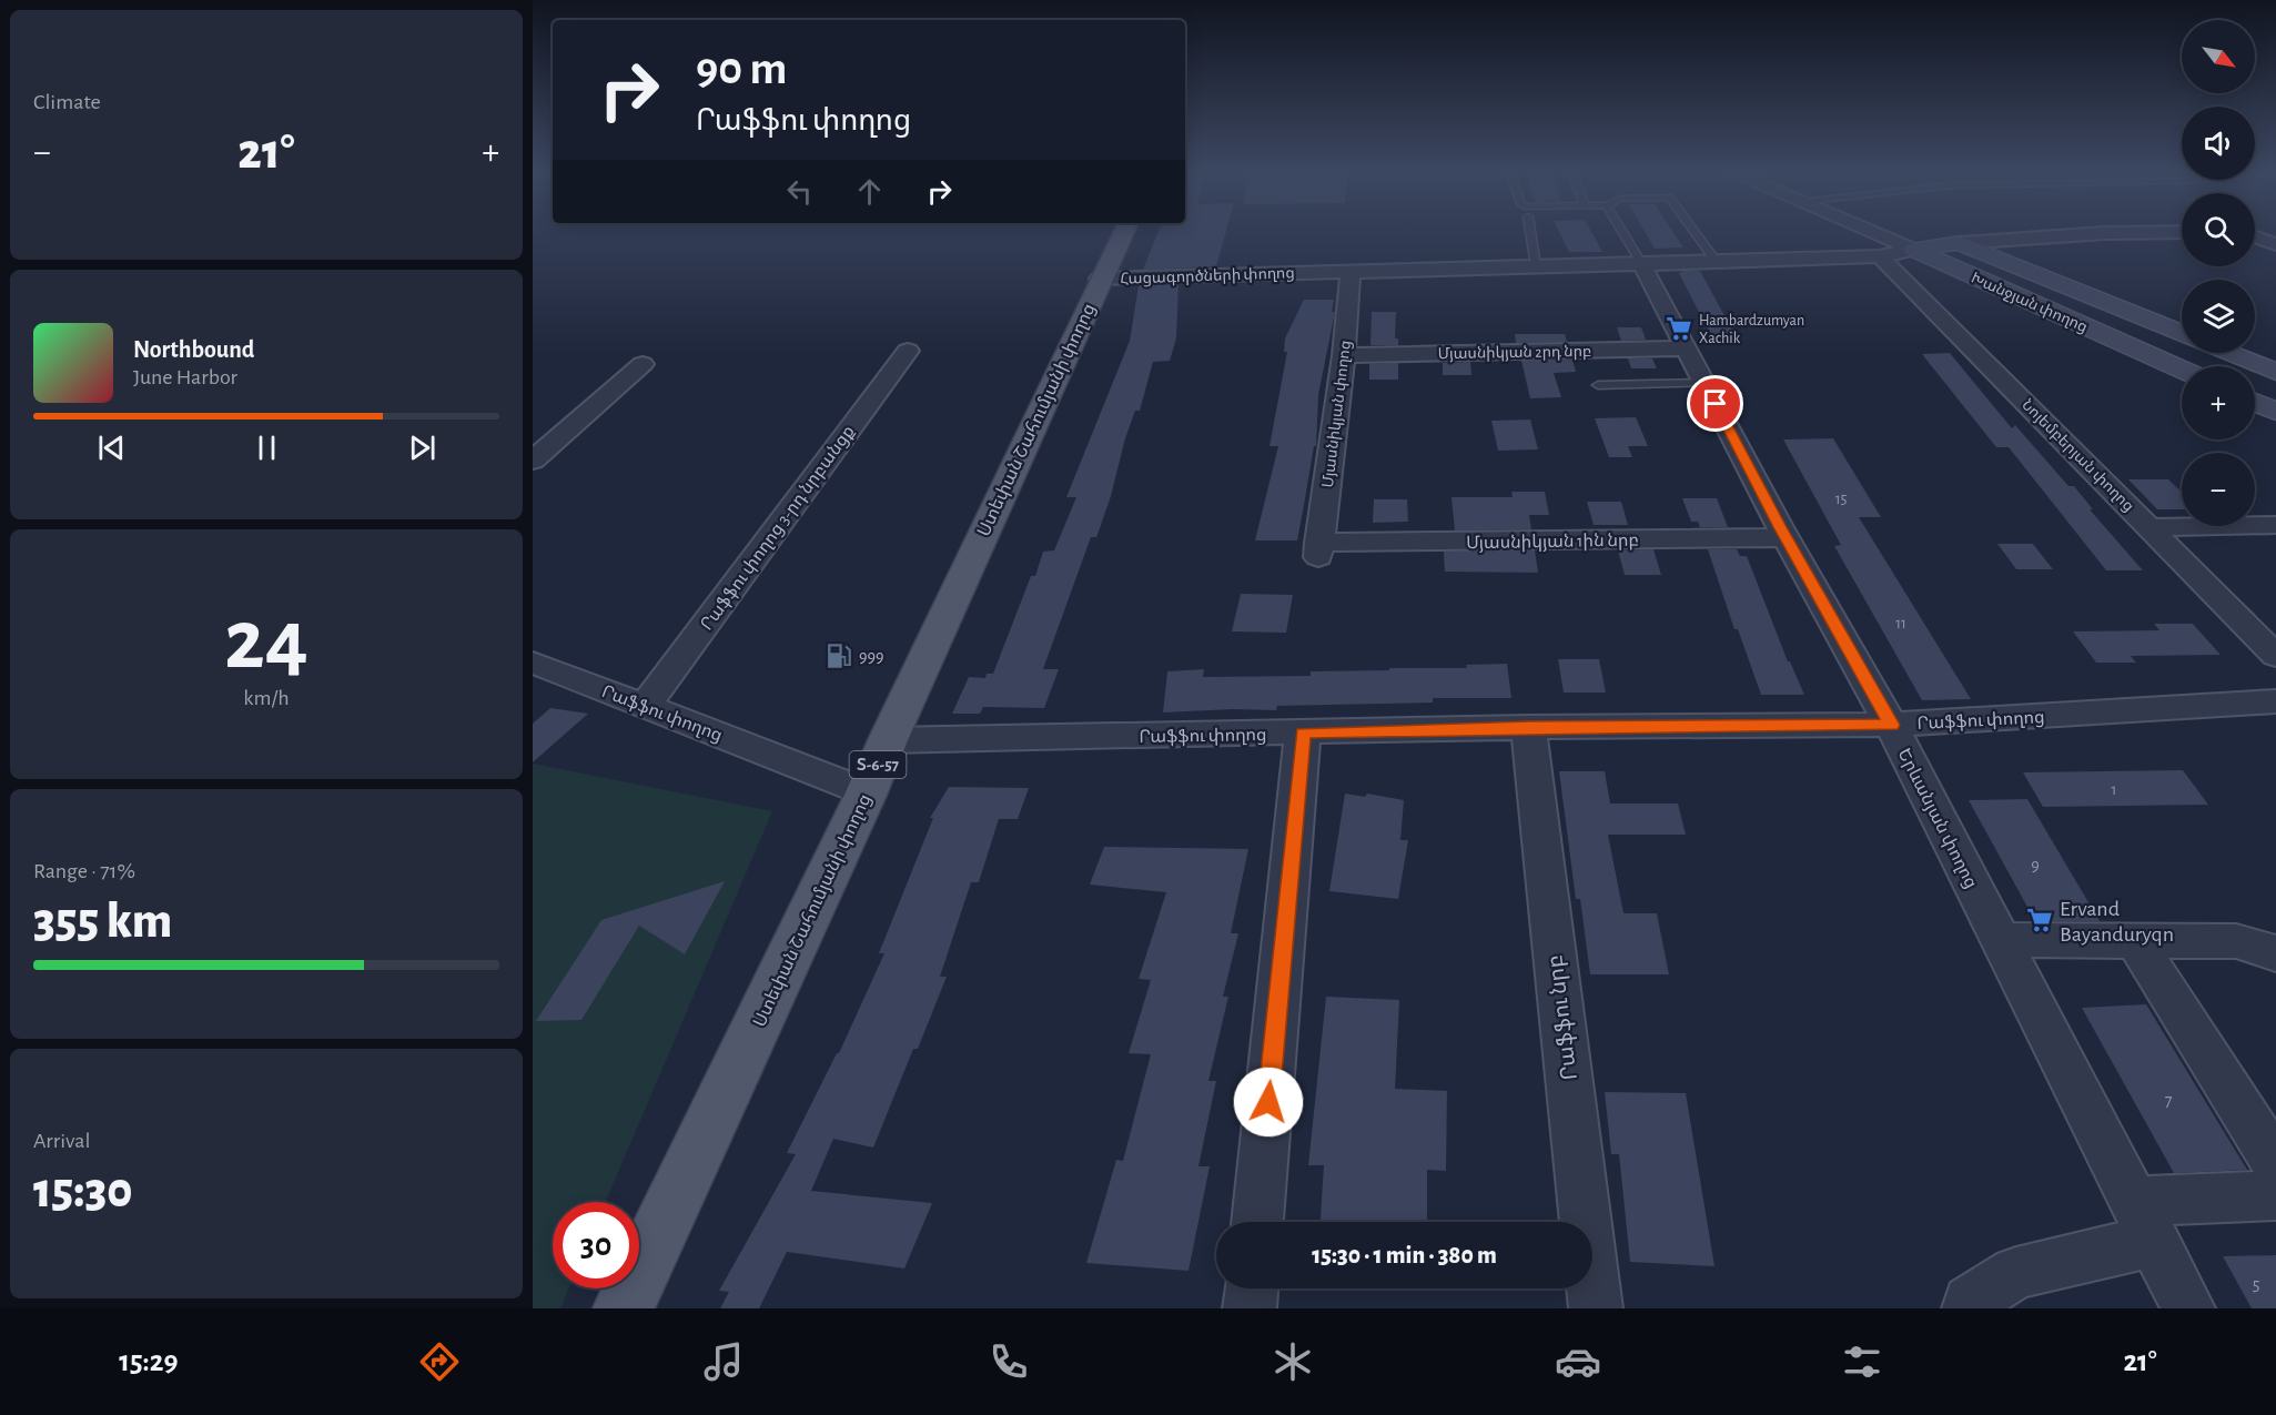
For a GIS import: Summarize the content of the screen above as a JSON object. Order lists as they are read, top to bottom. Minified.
{"streets":{"main road":["Ստեփան Շահումյանի փողոց","Տ-6-57"],"street":["Հացագործների փողոց","Խանջյան փողոց","Մյասնիկյան 2րդ նրբ","Մյասնիկյան փողոց","Նոյեմբերյան փողոց","Րաֆֆու փողոց 3-րդ նրբանցք","Մյասնիկյան 1ին նրբ","Րաֆֆու փողոց","Երևանյան փողոց","Րաֆֆու նրբ"]},"crossings":[["Հացագործների փողոց","Խանջյան փողոց"],["Հացագործների փողոց","Մյասնիկյան փողոց"],["Հացագործների փողոց","Ստեփան Շահումյանի փողոց"],["Հացագործների փողոց","Նոյեմբերյան փողոց"],["Հացագործների փողոց","Երևանյան փողոց"],["Մյասնիկյան 2րդ նրբ","Մյասնիկյան փողոց"],["Մյասնիկյան 2րդ նրբ","Երևանյան փողոց"],["Մյասնիկյան փողոց","Մյասնիկյան 1ին նրբ"],["Ստեփան Շահումյանի փողոց","Րաֆֆու փողոց"],["Րաֆֆու փողոց 3-րդ նրբանցք","Րաֆֆու փողոց"],["Մյասնիկյան 1ին նրբ","Երևանյան փողոց"],["Րաֆֆու փողոց","Երևանյան փողոց"],["Րաֆֆու փողոց","Րաֆֆու նրբ"]],"places":{"supermarket":["Hambardzumyan Xachik","Ervand Bayanduryqn"],"fuel station":["999"]},"house_numbers":["15","11","1","9","7","5"],"north":"bottom right","page":{"tile":["Climate",["24","km/h"],["Range · 71%","355 km"],["Arrival","15:30"]],"map_buttons":["+","−"],"turn":["90 m","Րաֆֆու փողոց"],"heat":["−","21°","+"],"song":["Northbound","June Harbor"],"limit":"30","trip":"15:30 · 1 min · 380 m","tabs":["15:29","21°"]}}
